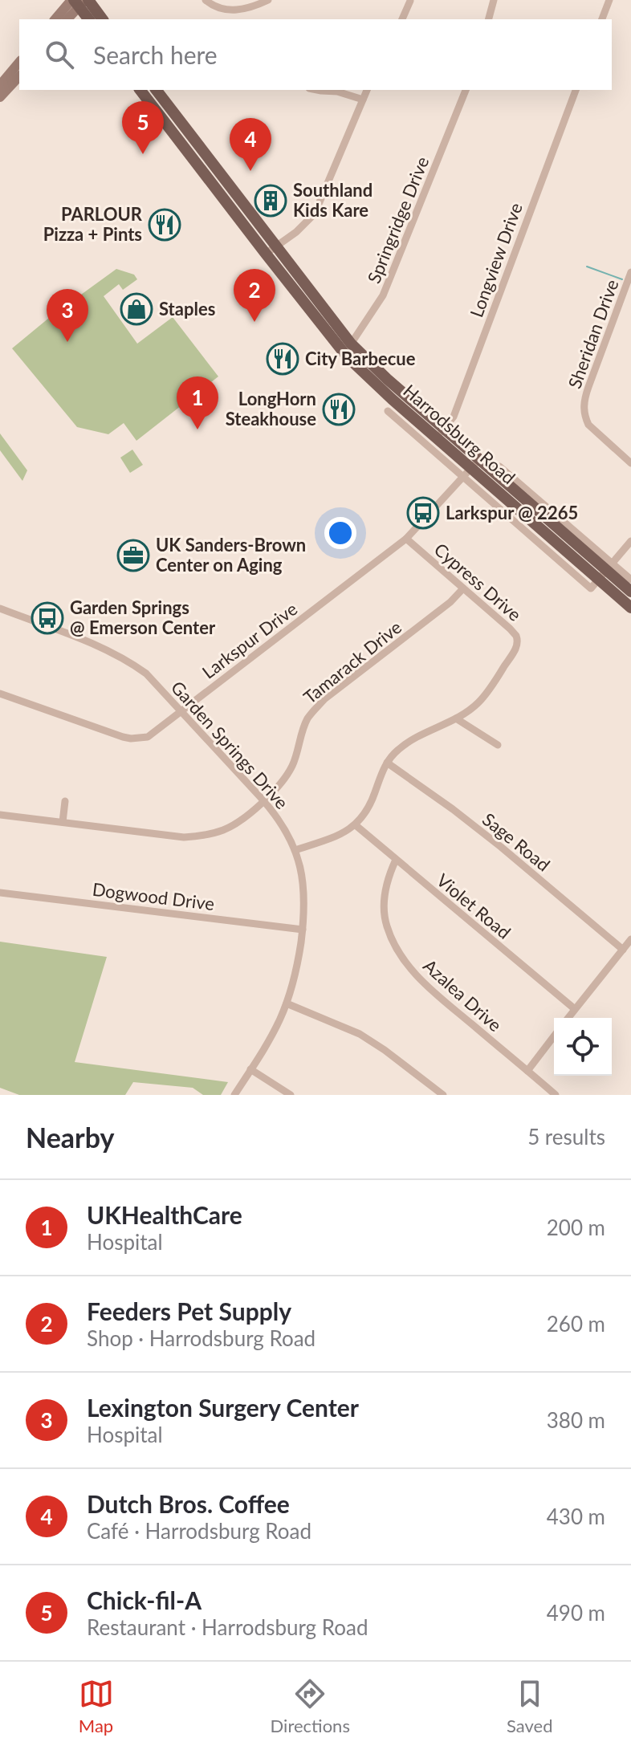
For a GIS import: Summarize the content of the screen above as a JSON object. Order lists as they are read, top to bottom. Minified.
{"streets":{"main road":["Harrodsburg Road"],"street":["Springridge Drive","Longview Drive","Sheridan Drive","Cypress Drive","Larkspur Drive","Tamarack Drive","Garden Springs Drive","Sage Road","Dogwood Drive","Violet Road","Azalea Drive"]},"crossings":[["Springridge Drive","Harrodsburg Road"],["Longview Drive","Harrodsburg Road"],["Harrodsburg Road","Larkspur Drive"],["Cypress Drive","Larkspur Drive"],["Cypress Drive","Tamarack Drive"],["Cypress Drive","Sage Road"],["Cypress Drive","Violet Road"],["Larkspur Drive","Garden Springs Drive"],["Tamarack Drive","Garden Springs Drive"],["Garden Springs Drive","Dogwood Drive"],["Violet Road","Azalea Drive"]],"places":{"building":["Southland Kids Kare"],"restaurant":["PARLOUR Pizza + Pints","City Barbecue","LongHorn Steakhouse"],"shop":["Staples"],"bus stop":["Larkspur @ 2265","Garden Springs @ Emerson Center"],"office":["UK Sanders-Brown Center on Aging"]},"page":{"search":"Search here","pins":["5","4","2","3","1"],"heading":["Nearby","5 results"],"list":[{"mark":"1","name":"UKHealthCare","note":"Hospital","value":"200 m"},{"mark":"2","name":"Feeders Pet Supply","note":"Shop · Harrodsburg Road","value":"260 m"},{"mark":"3","name":"Lexington Surgery Center","note":"Hospital","value":"380 m"},{"mark":"4","name":"Dutch Bros. Coffee","note":"Café · Harrodsburg Road","value":"430 m"},{"mark":"5","name":"Chick-fil-A","note":"Restaurant · Harrodsburg Road","value":"490 m"}],"nav":["Map","Directions","Saved"]}}
